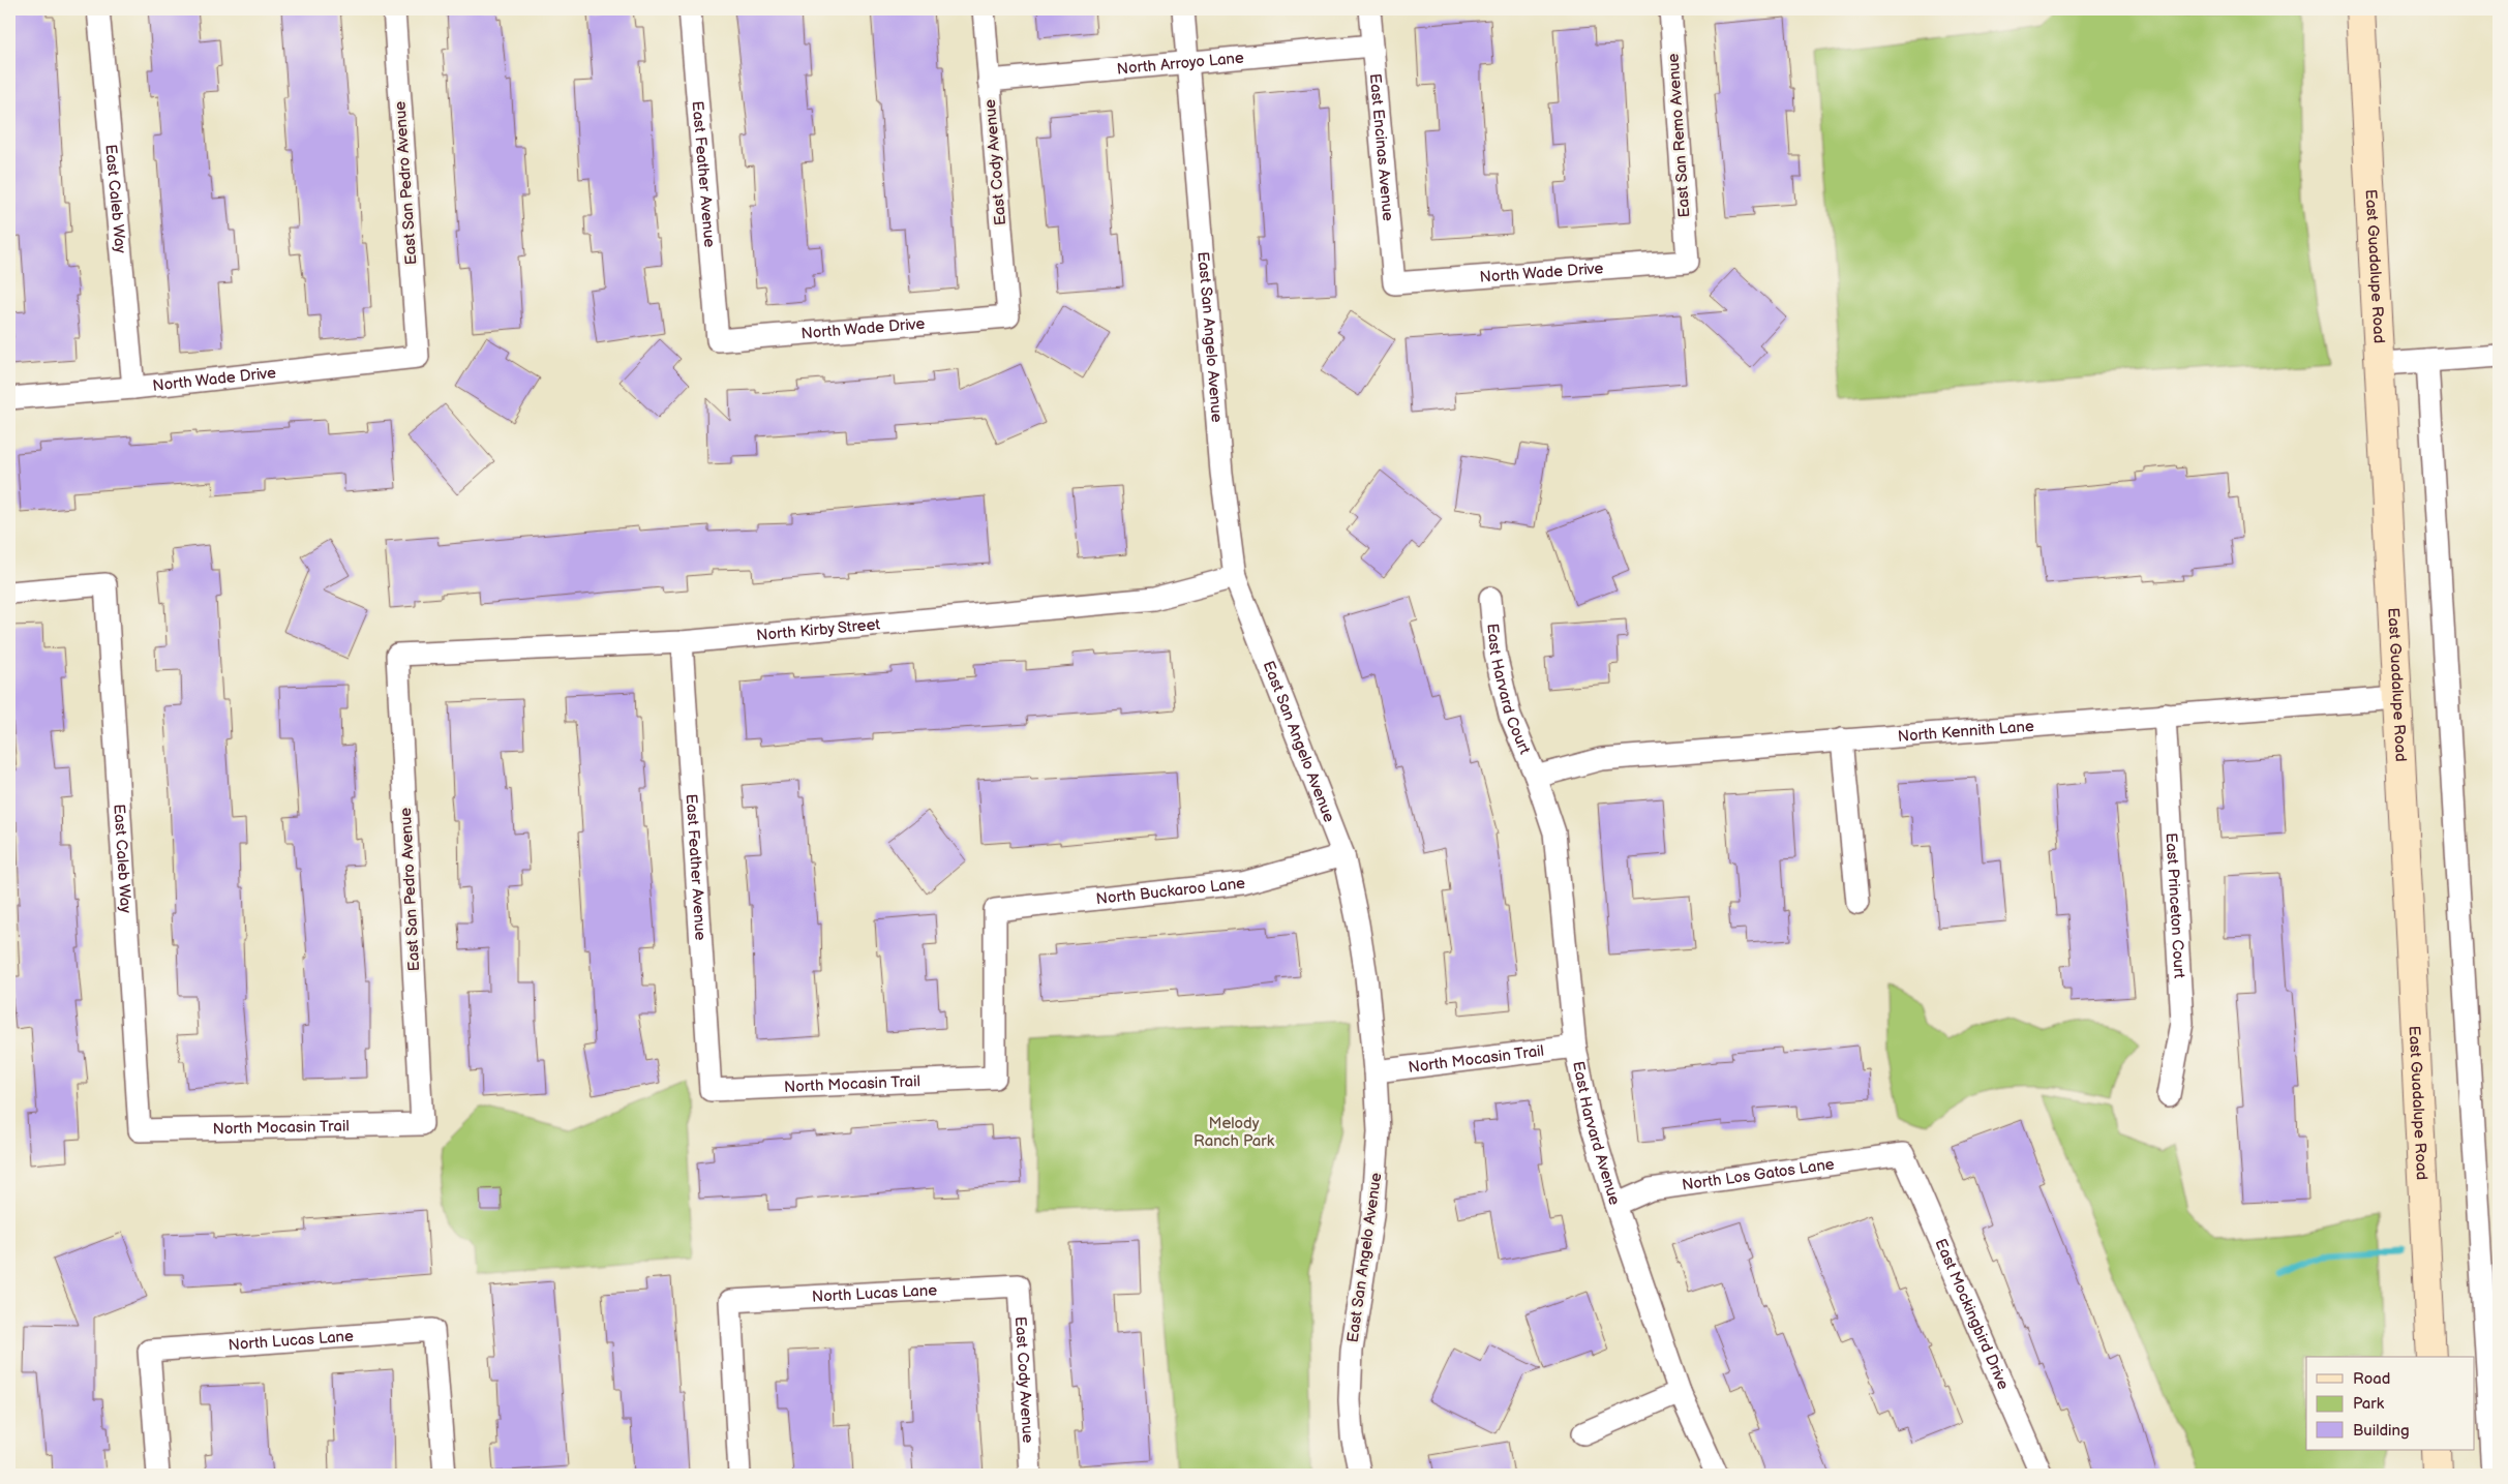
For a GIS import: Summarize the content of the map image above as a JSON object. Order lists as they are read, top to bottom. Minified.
{"streets":{"main road":["East Guadalupe Road"],"street":["North Arroyo Lane","East San Remo Avenue","East Encinas Avenue","East Cody Avenue","East Feather Avenue","East San Pedro Avenue","East Caleb Way","North Wade Drive","East San Angelo Avenue","North Kirby Street","East Harvard Court","North Kennith Lane","North Buckaroo Lane","East Princeton Court","North Mocasin Trail","East Harvard Avenue","North Los Gatos Lane","North Lucas Lane","East Mockingbird Drive"]},"crossings":[["North Arroyo Lane","East Encinas Avenue"],["North Arroyo Lane","East Cody Avenue"],["North Arroyo Lane","East San Angelo Avenue"],["East San Remo Avenue","North Wade Drive"],["East Encinas Avenue","North Wade Drive"],["East Cody Avenue","North Wade Drive"],["East Cody Avenue","North Lucas Lane"],["East Feather Avenue","North Wade Drive"],["East Feather Avenue","North Kirby Street"],["East Feather Avenue","North Mocasin Trail"],["East San Pedro Avenue","North Wade Drive"],["East San Pedro Avenue","North Kirby Street"],["East San Pedro Avenue","North Mocasin Trail"],["East Caleb Way","North Wade Drive"],["East Caleb Way","North Mocasin Trail"],["East Guadalupe Road","North Kennith Lane"],["East San Angelo Avenue","North Kirby Street"],["East San Angelo Avenue","North Buckaroo Lane"],["East San Angelo Avenue","North Mocasin Trail"],["East Harvard Court","North Kennith Lane"],["East Harvard Court","East Harvard Avenue"],["North Kennith Lane","East Princeton Court"],["North Kennith Lane","East Harvard Avenue"],["North Buckaroo Lane","North Mocasin Trail"],["North Mocasin Trail","East Harvard Avenue"],["East Harvard Avenue","North Los Gatos Lane"],["North Los Gatos Lane","East Mockingbird Drive"]],"parks":["Melody Ranch Park"],"legend":["Road","Park","Building"]}
